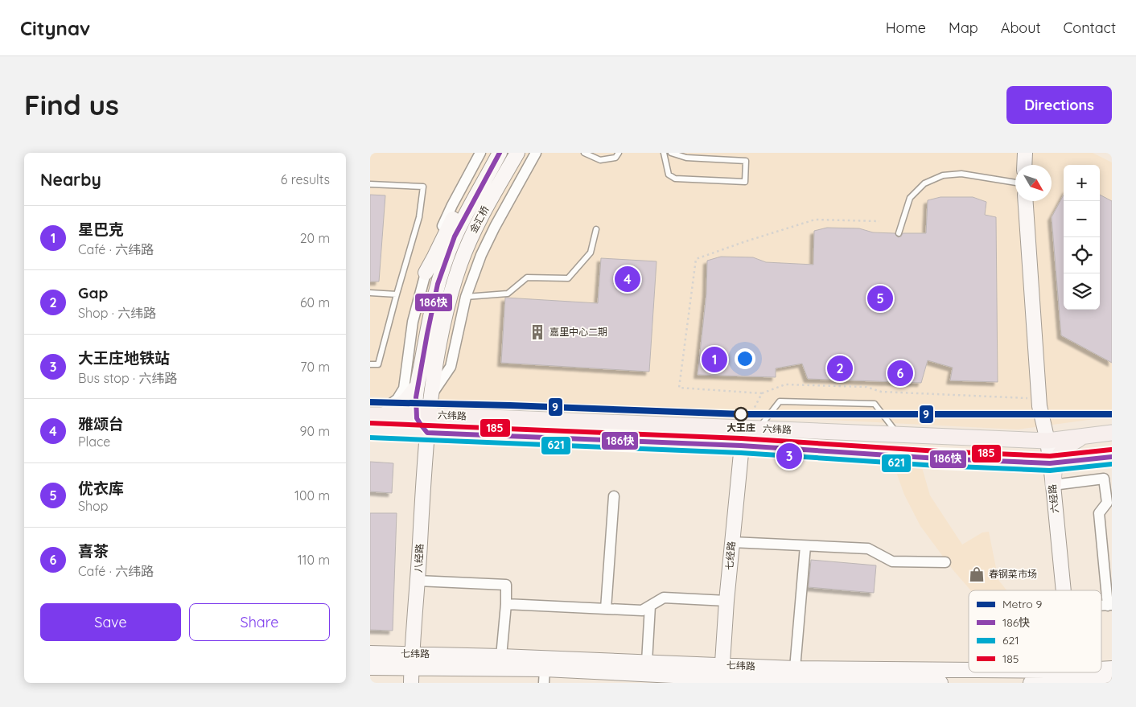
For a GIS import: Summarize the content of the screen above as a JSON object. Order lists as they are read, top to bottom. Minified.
{"streets":{"main road":["六纬路"],"street":["金汇桥","六经路","七经路","八经路","七纬路"]},"crossings":[["六纬路","七经路"],["六纬路","八经路"],["七经路","七纬路"],["八经路","七纬路"]],"places":{"building":["嘉里中心二期"],"other":["大王庄"],"shop":["春钢菜市场"]},"lines":["transit line 186快","metro line 9","transit line 185","transit line 621"],"legend":["Metro 9","186快","621","185"],"north":"bottom right","page":{"header":"Citynav","nav":["Home","Map","About","Contact"],"buttons":["Directions",["Save","Share"]],"title":"Find us","heading":["Nearby","6 results"],"map_buttons":["+","−"],"list":[{"mark":"1","name":"星巴克","note":"Café · 六纬路","value":"20 m"},{"mark":"2","name":"Gap","note":"Shop · 六纬路","value":"60 m"},{"mark":"3","name":"大王庄地铁站","note":"Bus stop · 六纬路","value":"70 m"},{"mark":"4","name":"雅颂台","note":"Place","value":"90 m"},{"mark":"5","name":"优衣库","note":"Shop","value":"100 m"},{"mark":"6","name":"喜茶","note":"Café · 六纬路","value":"110 m"}],"pins":["4","5","1","2","6","3"]}}
